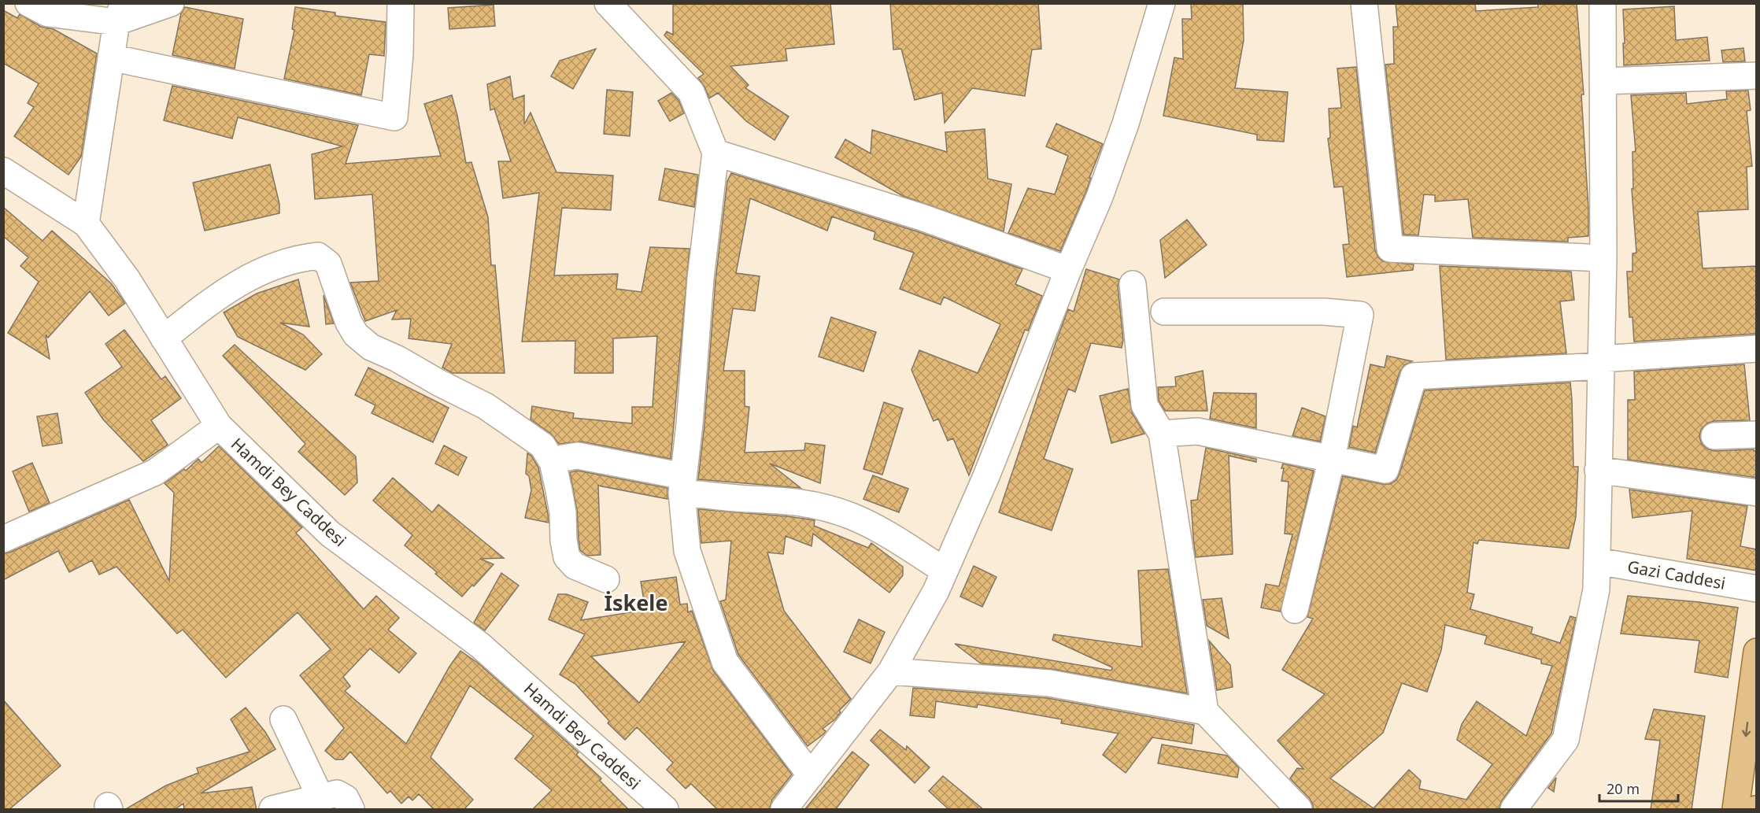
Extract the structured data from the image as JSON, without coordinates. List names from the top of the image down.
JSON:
{
  "streets": {
    "street": ["Hamdi Bey Caddesi", "Gazi Caddesi"]
  },
  "districts": ["İskele"],
  "scale_bar": "20 m"
}
